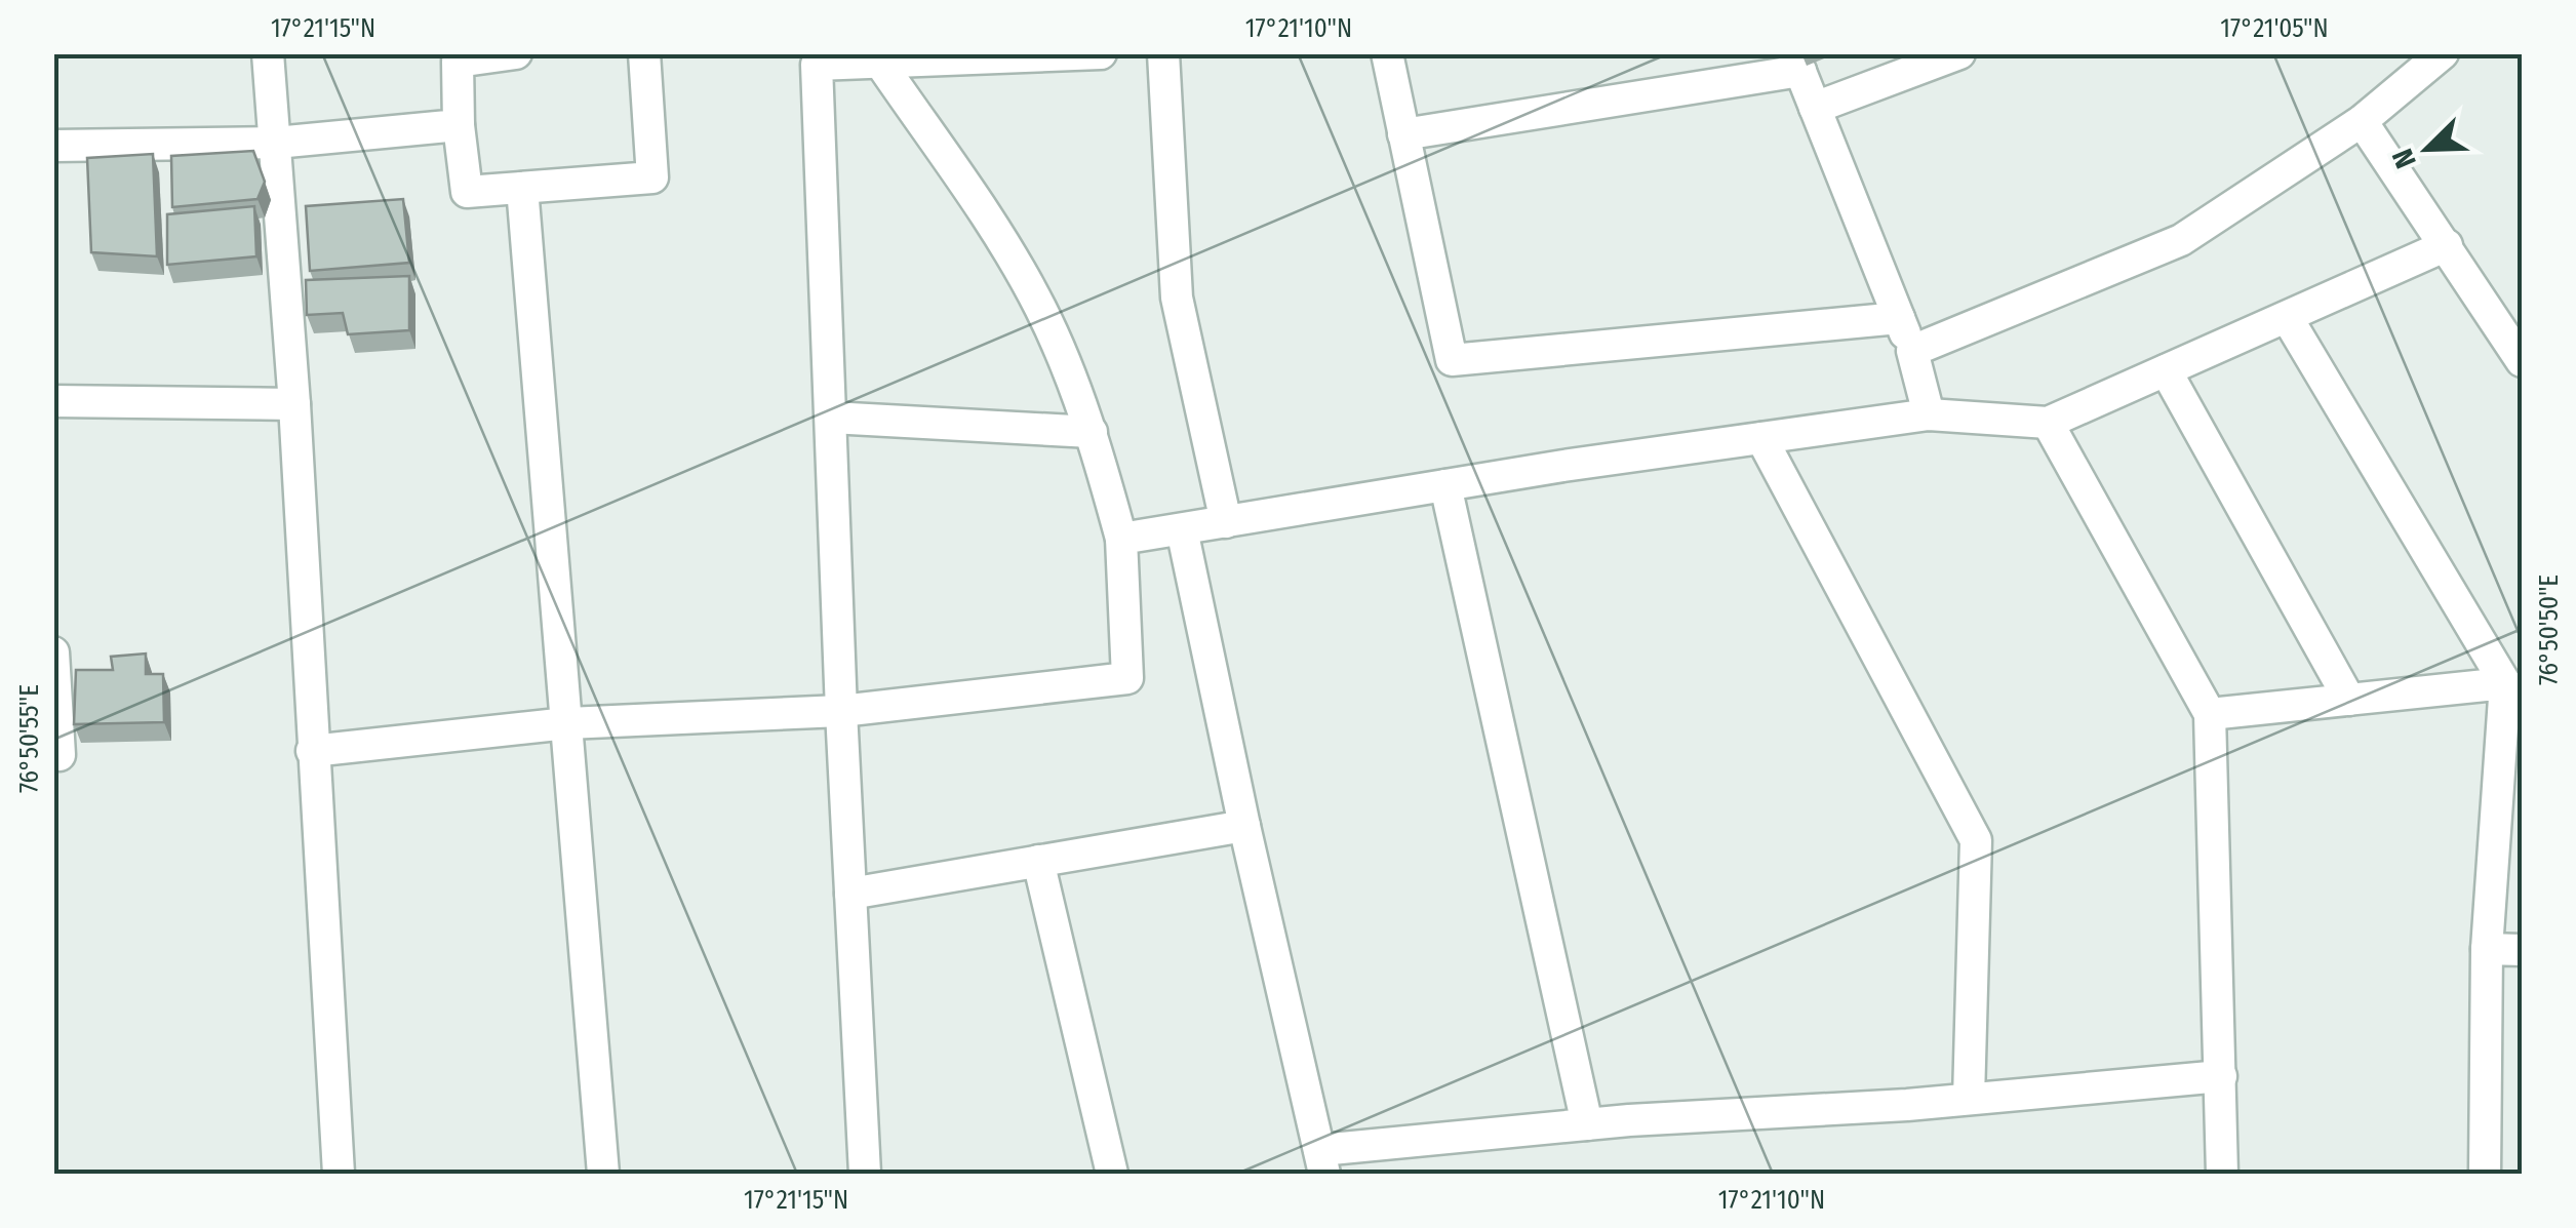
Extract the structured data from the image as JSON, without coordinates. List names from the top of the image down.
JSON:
{
  "north": "bottom left",
  "coordinates": [
    "17°21'15\"N",
    "17°21'10\"N",
    "17°21'05\"N",
    "76°50'50\"E",
    "76°50'55\"E"
  ]
}
